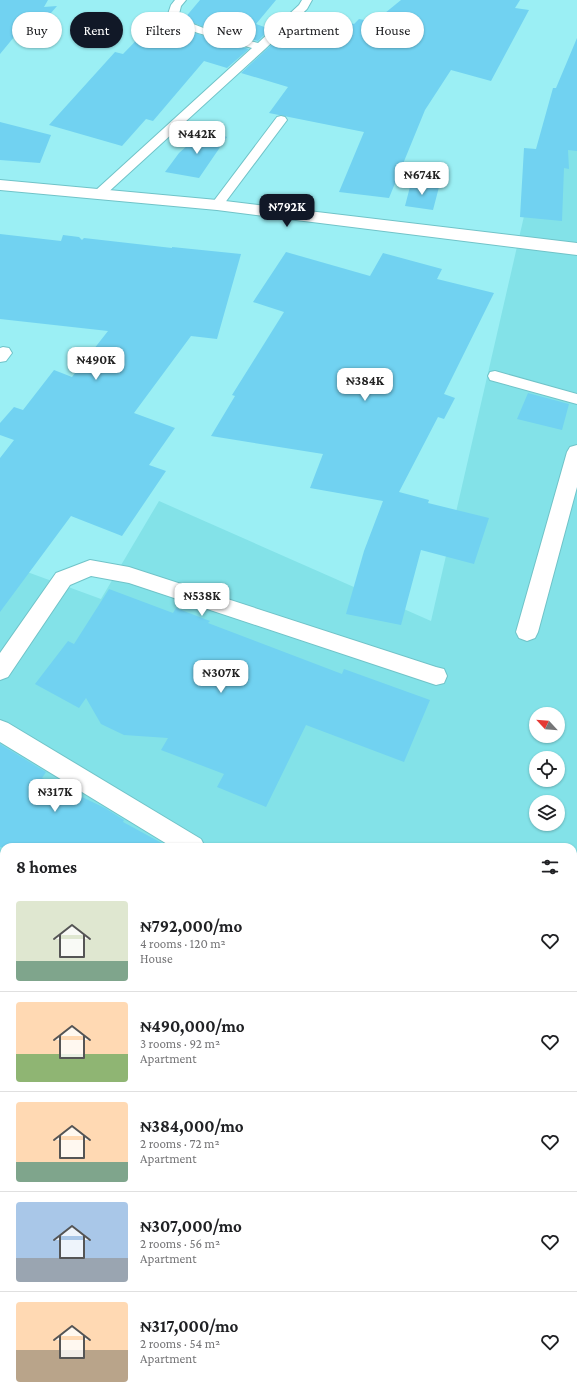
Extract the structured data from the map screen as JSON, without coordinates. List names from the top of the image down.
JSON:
{
  "north": "top left",
  "page": {
    "chip": [
      "Buy",
      "Rent",
      "Filters",
      "New",
      "Apartment",
      "House"
    ],
    "price": [
      "₦442K",
      "₦674K",
      "₦792K",
      "₦490K",
      "₦384K",
      "₦538K",
      "₦307K",
      "₦317K"
    ],
    "heading": "8 homes",
    "list": [
      {
        "name": "₦792,000/mo",
        "note": "4 rooms · 120 m² · House"
      },
      {
        "name": "₦490,000/mo",
        "note": "3 rooms · 92 m² · Apartment"
      },
      {
        "name": "₦384,000/mo",
        "note": "2 rooms · 72 m² · Apartment"
      },
      {
        "name": "₦307,000/mo",
        "note": "2 rooms · 56 m² · Apartment"
      },
      {
        "name": "₦317,000/mo",
        "note": "2 rooms · 54 m² · Apartment"
      }
    ]
  }
}
